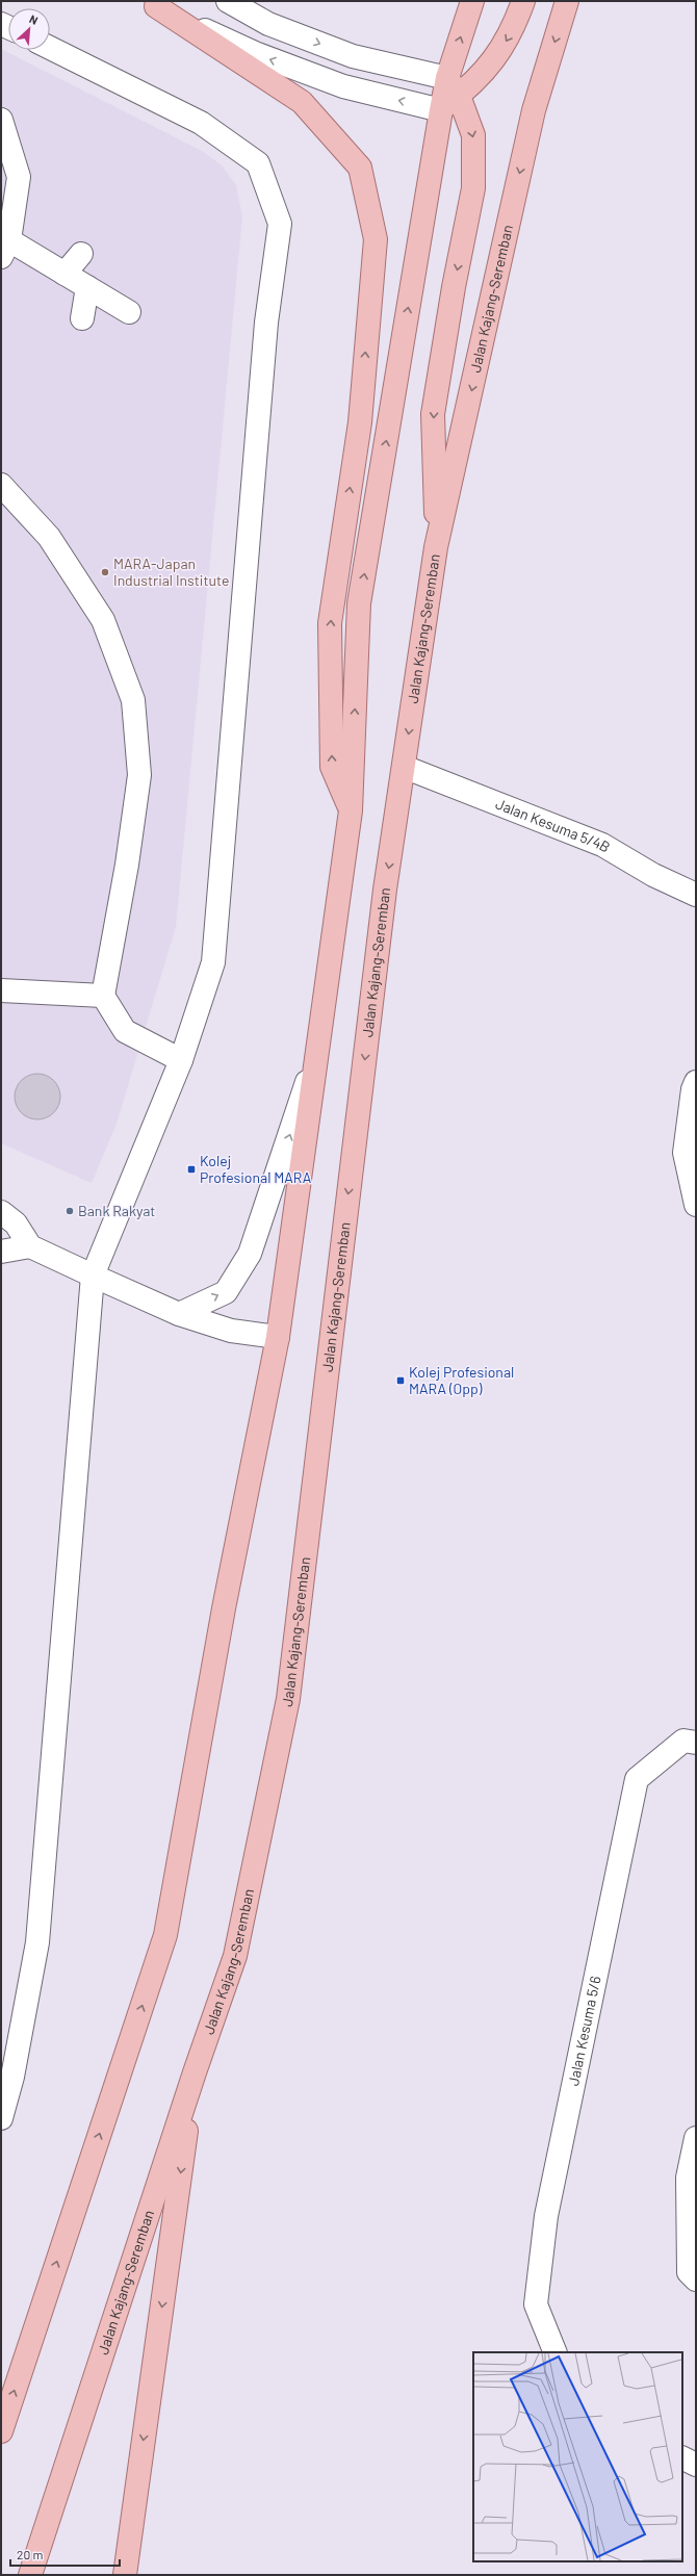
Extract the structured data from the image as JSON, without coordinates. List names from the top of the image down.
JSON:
{
  "streets": {
    "main road": ["Jalan Kajang-Seremban"],
    "street": ["Jalan Kesuma 5/4B", "Jalan Kesuma 5/6"]
  },
  "crossings": [
    ["Jalan Kajang-Seremban", "Jalan Kesuma 5/4B"]
  ],
  "places": {
    "other": ["MARA-Japan Industrial Institute", "Bank Rakyat"],
    "transit": ["Kolej Profesional MARA", "Kolej Profesional MARA (Opp)"]
  },
  "scale_bar": "20 m",
  "north": "top right"
}
